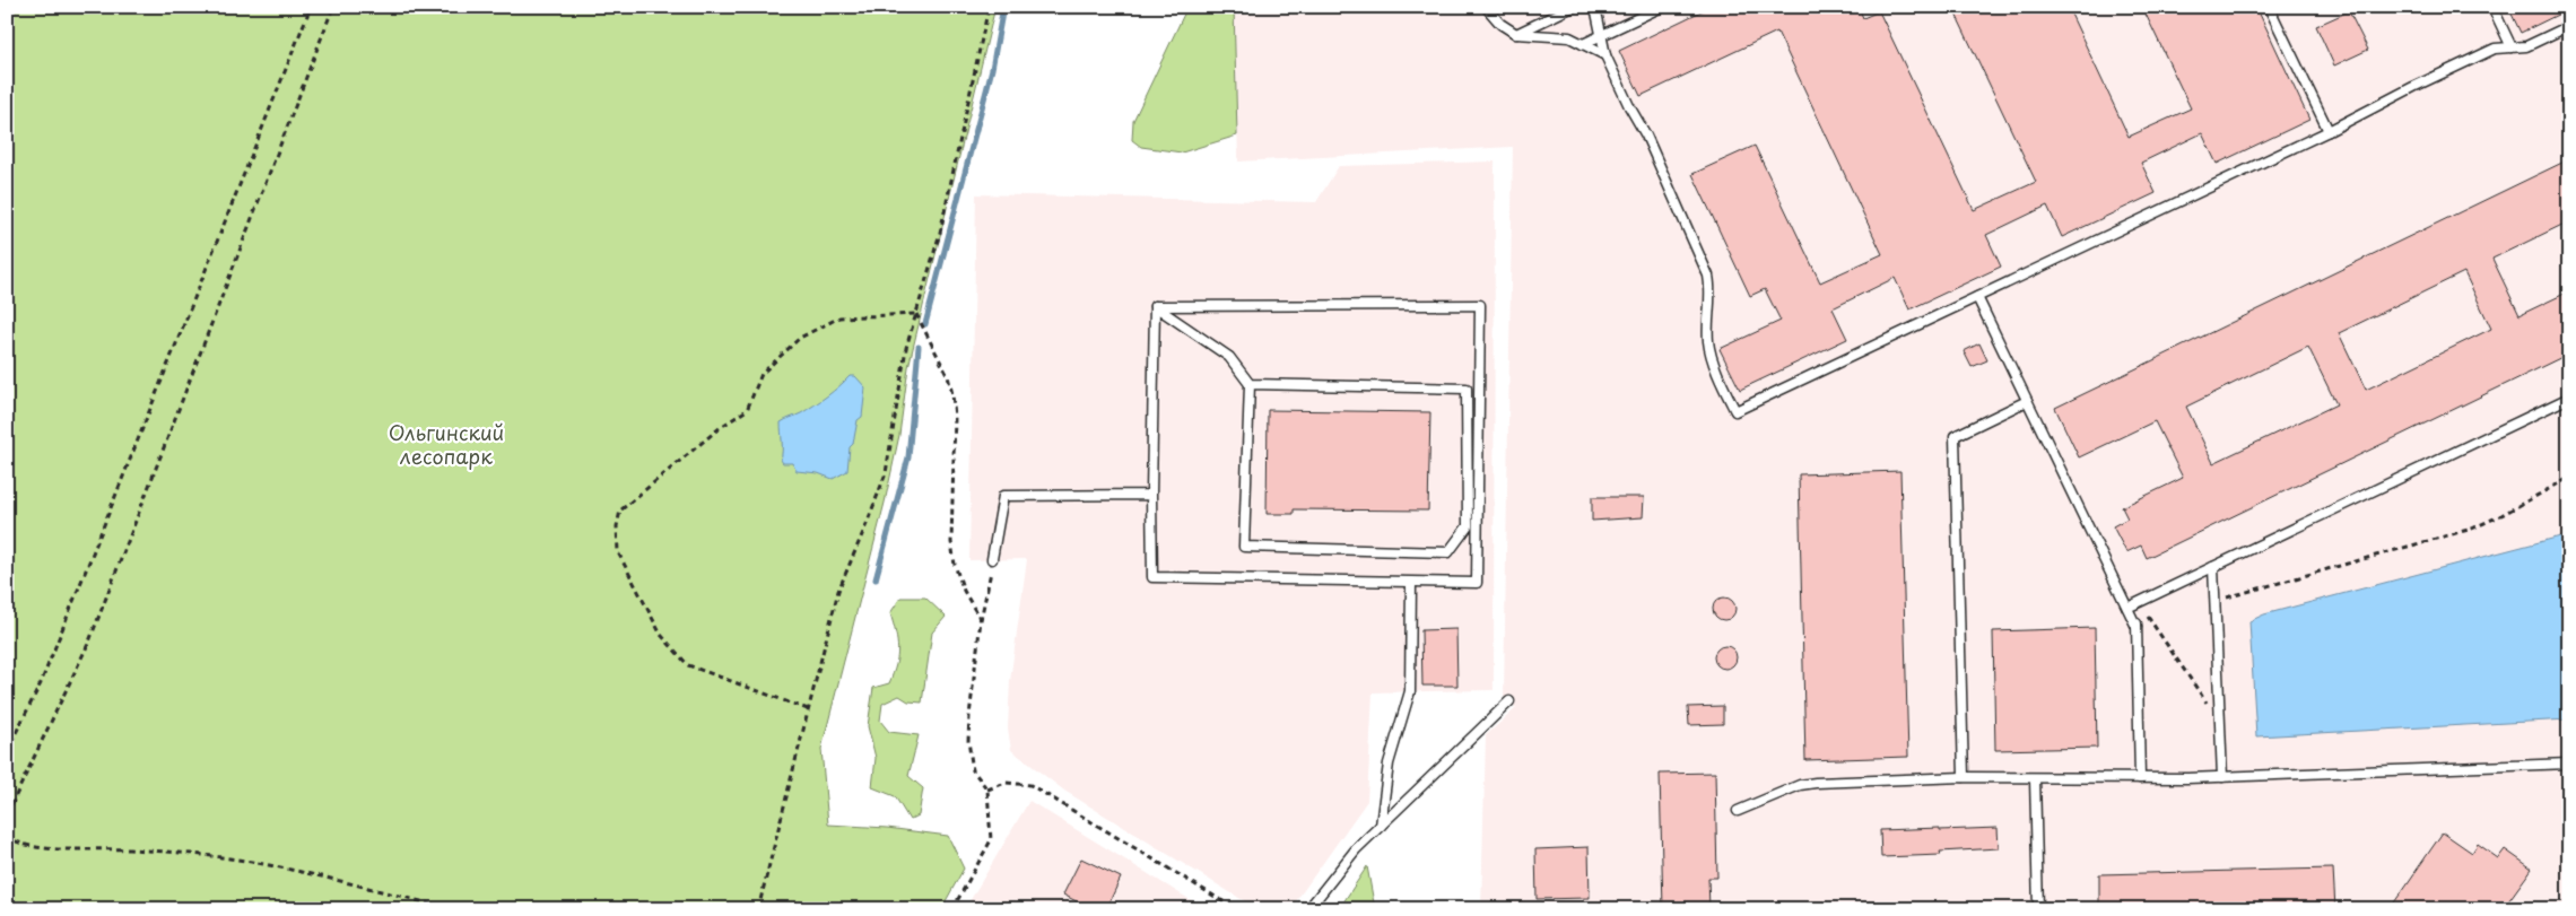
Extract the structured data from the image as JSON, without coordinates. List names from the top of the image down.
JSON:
{
  "parks": ["Ольгинский лесопарк"]
}
